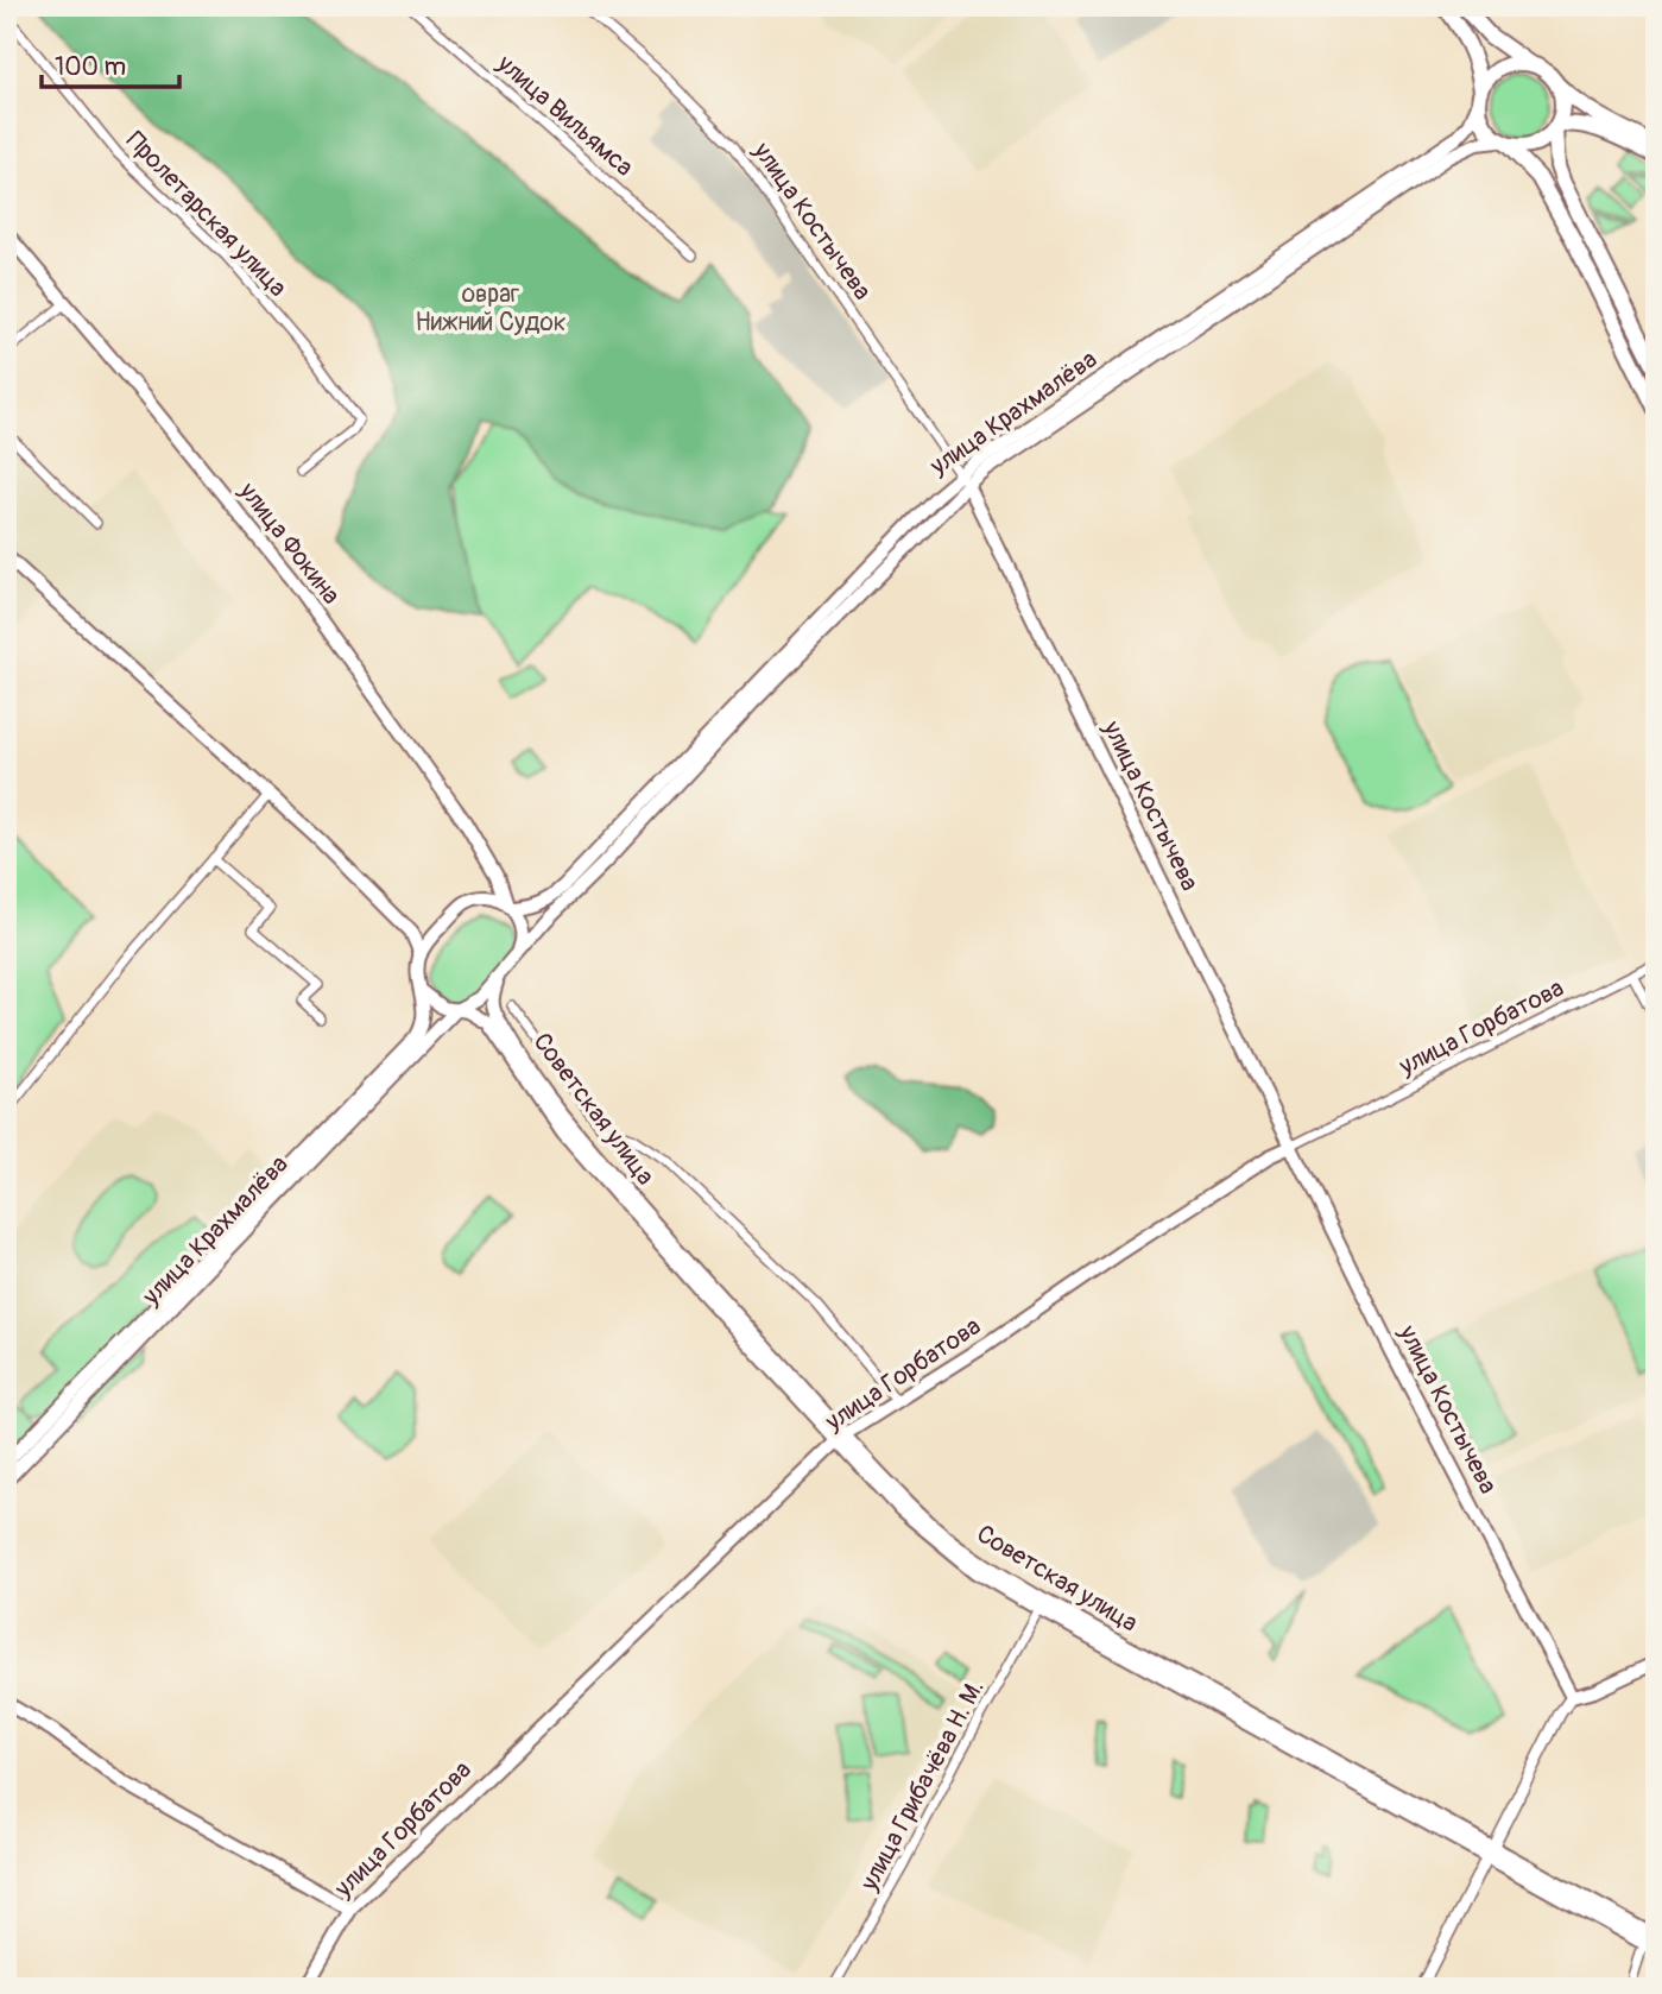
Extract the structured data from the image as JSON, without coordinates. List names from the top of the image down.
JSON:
{
  "streets": {
    "main road": [
      "улица Костычева",
      "улица Крахмалёва",
      "улица Фокина",
      "улица Горбатова",
      "Советская улица"
    ],
    "street": ["улица Вильямса", "Пролетарская улица", "улица Грибачёва Н. М."]
  },
  "crossings": [
    ["улица Костычева", "улица Крахмалёва"],
    ["улица Костычева", "улица Горбатова"],
    ["улица Крахмалёва", "улица Фокина"],
    ["улица Крахмалёва", "Советская улица"],
    ["улица Фокина", "Советская улица"],
    ["улица Горбатова", "Советская улица"],
    ["Советская улица", "улица Грибачёва Н. М."]
  ],
  "parks": ["овраг Нижний Судок"],
  "scale_bar": "100 m"
}
